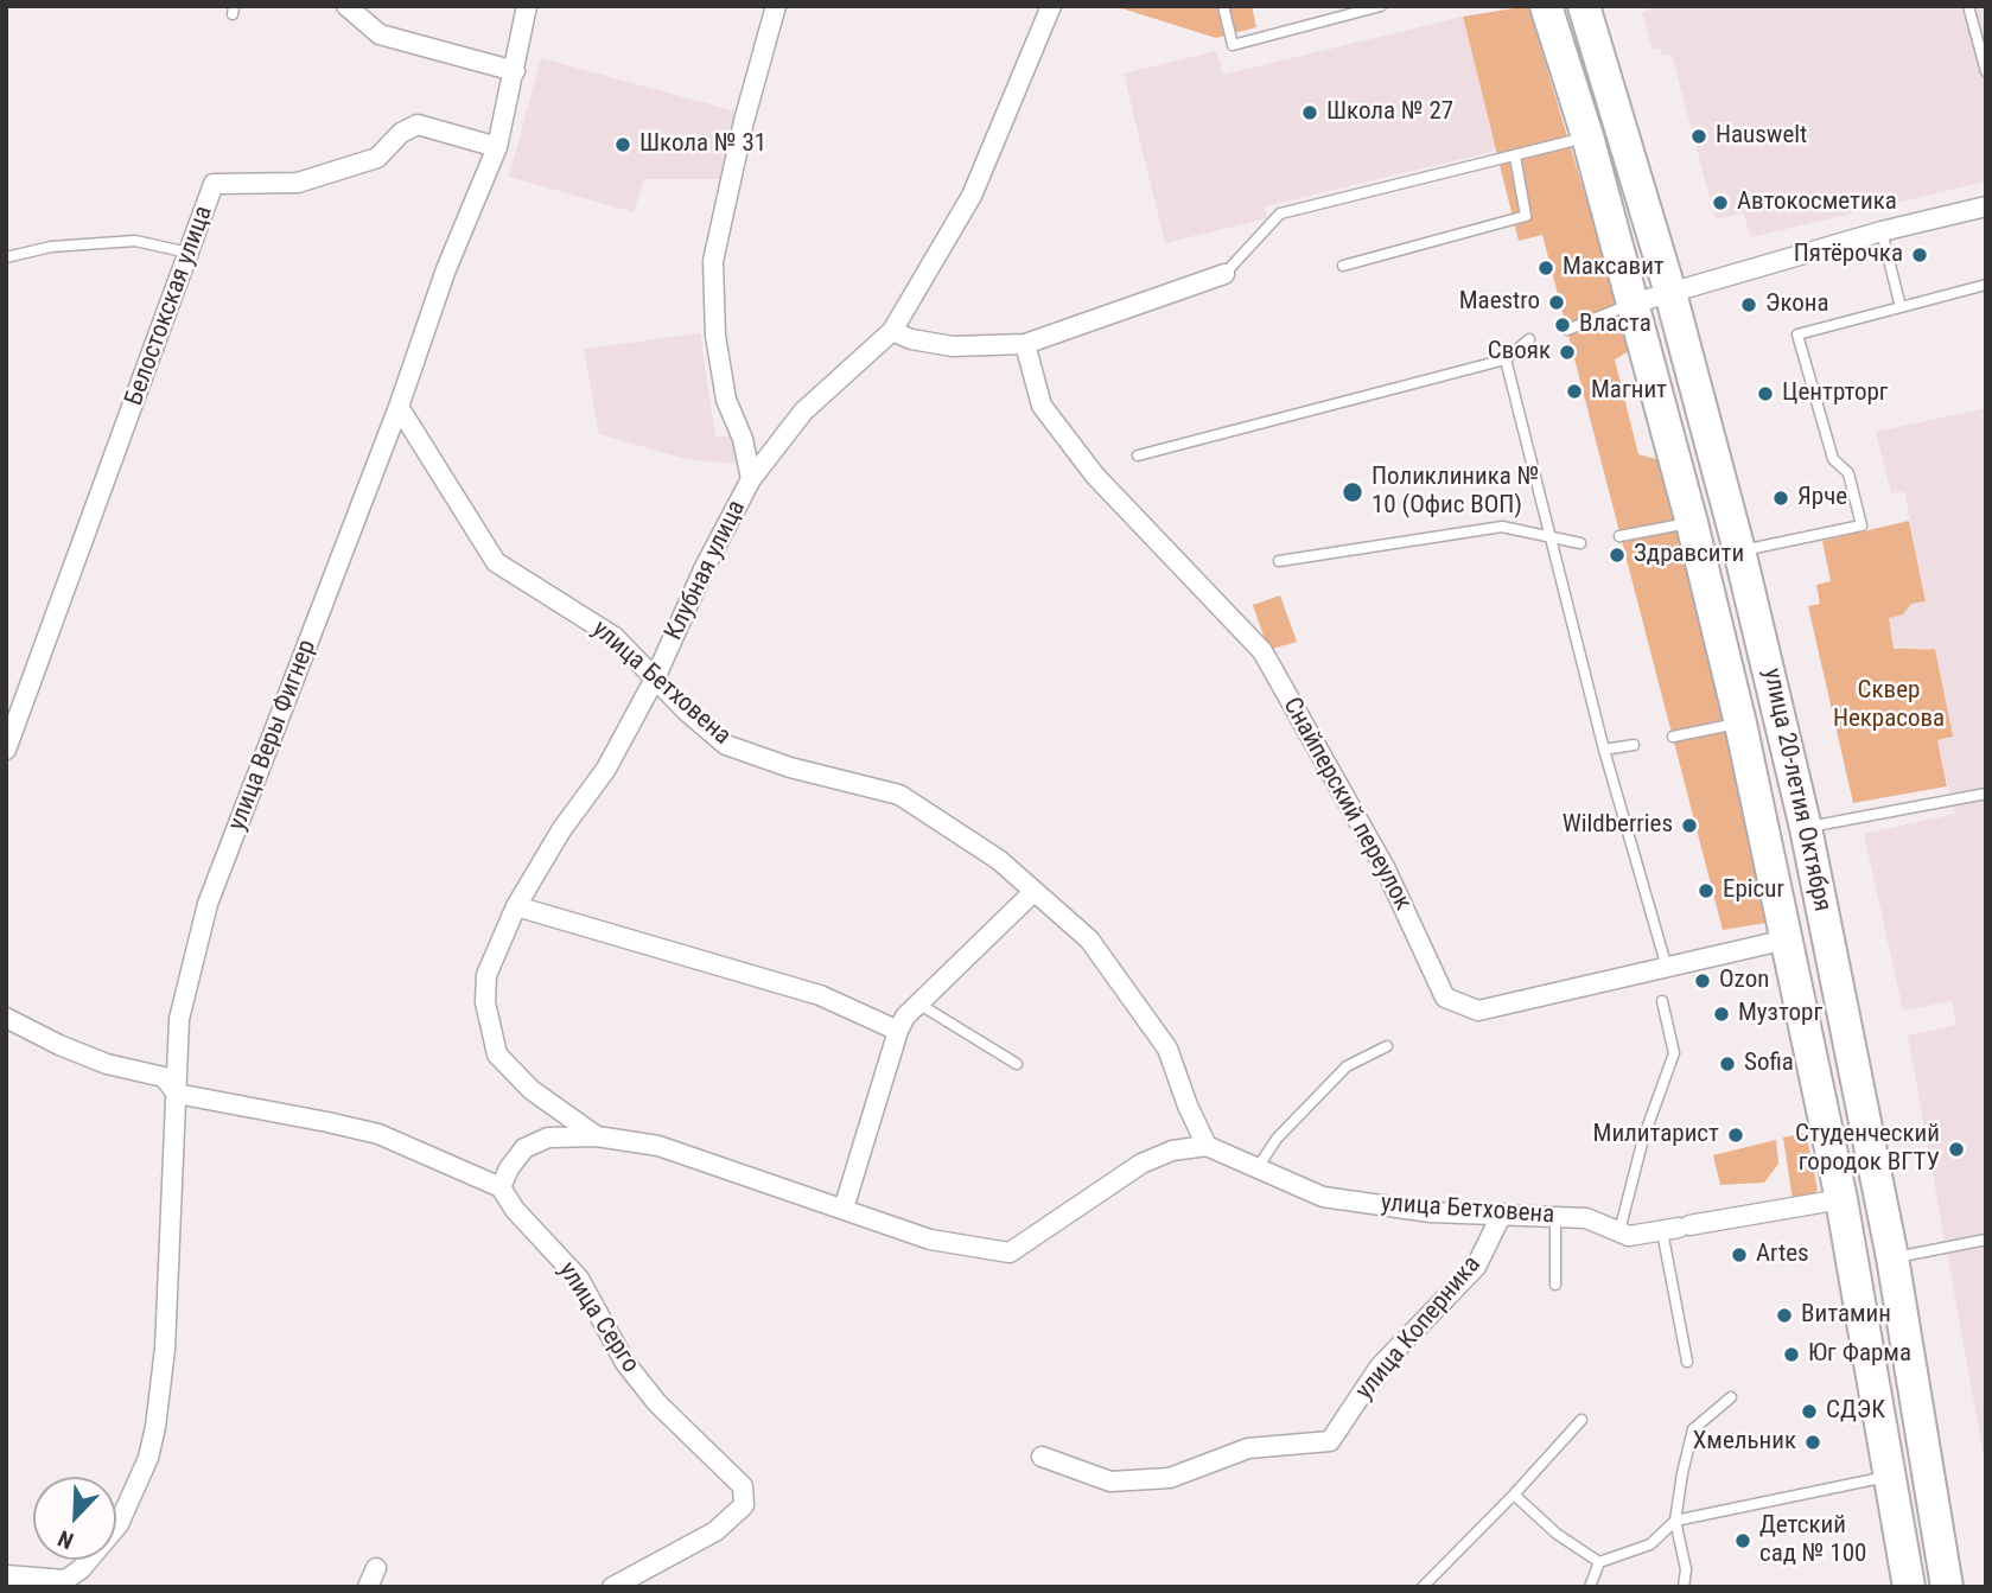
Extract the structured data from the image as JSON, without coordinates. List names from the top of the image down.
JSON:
{
  "streets": {
    "main road": ["улица 20-летия Октября"],
    "street": [
      "Белостокская улица",
      "Клубная улица",
      "улица Бетховена",
      "улица Веры Фигнер",
      "Снайперский переулок",
      "улица Серго",
      "улица Коперника"
    ]
  },
  "crossings": [
    ["Белостокская улица", "улица Веры Фигнер"],
    ["Клубная улица", "улица Бетховена"],
    ["улица Бетховена", "улица Веры Фигнер"],
    ["улица Бетховена", "улица 20-летия Октября"],
    ["улица Бетховена", "улица Коперника"],
    ["улица 20-летия Октября", "Снайперский переулок"]
  ],
  "parks": ["Сквер Некрасова"],
  "places": [
    "Школа № 27",
    "Hauswelt",
    "Школа № 31",
    "Автокосметика",
    "Пятёрочка",
    "Максавит",
    "Maestro",
    "Экона",
    "Власта",
    "Свояк",
    "Магнит",
    "Центрторг",
    "Поликлиника № 10 (Офис ВОП)",
    "Ярче",
    "Здравсити",
    "Wildberries",
    "Epicur",
    "Ozon",
    "Музторг",
    "Sofia",
    "Милитарист",
    "Студенческий городок ВГТУ",
    "Artes",
    "Витамин",
    "Юг Фарма",
    "СДЭК",
    "Хмельник",
    "Детский сад № 100"
  ],
  "north": "bottom left"
}
